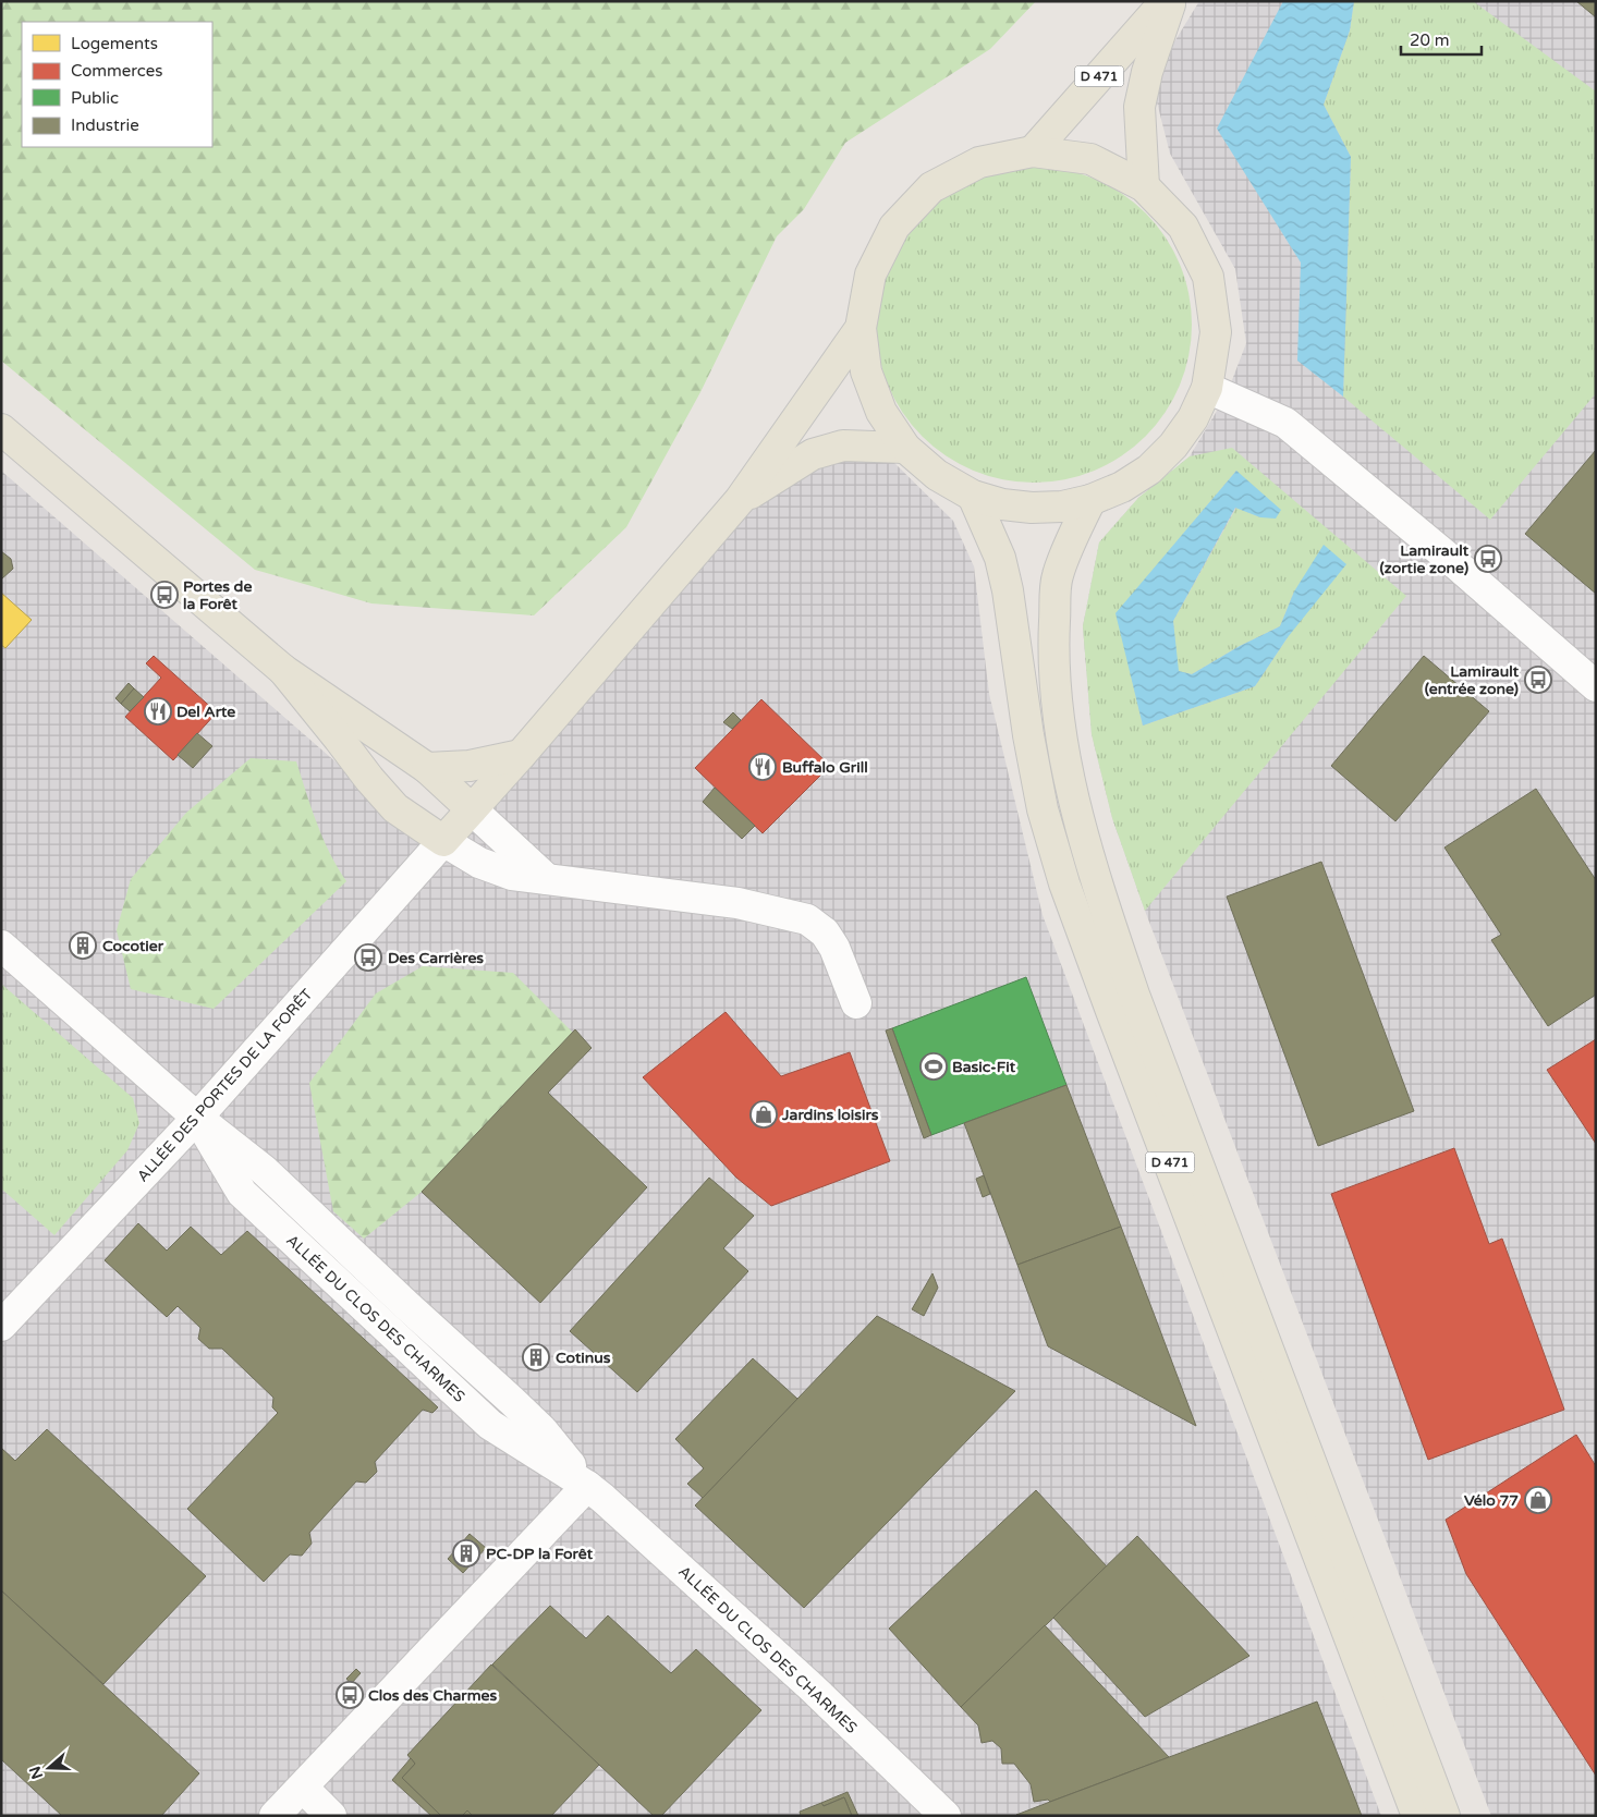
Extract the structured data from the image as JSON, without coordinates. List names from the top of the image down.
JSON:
{
  "streets": {
    "main road": ["D 471"],
    "street": ["ALLÉE DES PORTES DE LA FORÊT", "ALLÉE DU CLOS DES CHARMES"]
  },
  "crossings": [
    ["ALLÉE DES PORTES DE LA FORÊT", "ALLÉE DU CLOS DES CHARMES"]
  ],
  "places": {
    "bus stop": [
      "Lamirault (zortie zone)",
      "Portes de la Forêt",
      "Lamirault (entrée zone)",
      "Des Carrières",
      "Clos des Charmes"
    ],
    "restaurant": ["Del Arte", "Buffalo Grill"],
    "building": ["Cocotier", "Cotinus", "PC-DP la Forêt"],
    "sports": ["Basic-Fit"],
    "shop": ["Jardins loisirs", "Vélo 77"]
  },
  "legend": [
    "Logements",
    "Commerces",
    "Public",
    "Industrie"
  ],
  "scale_bar": "20 m",
  "north": "left"
}
